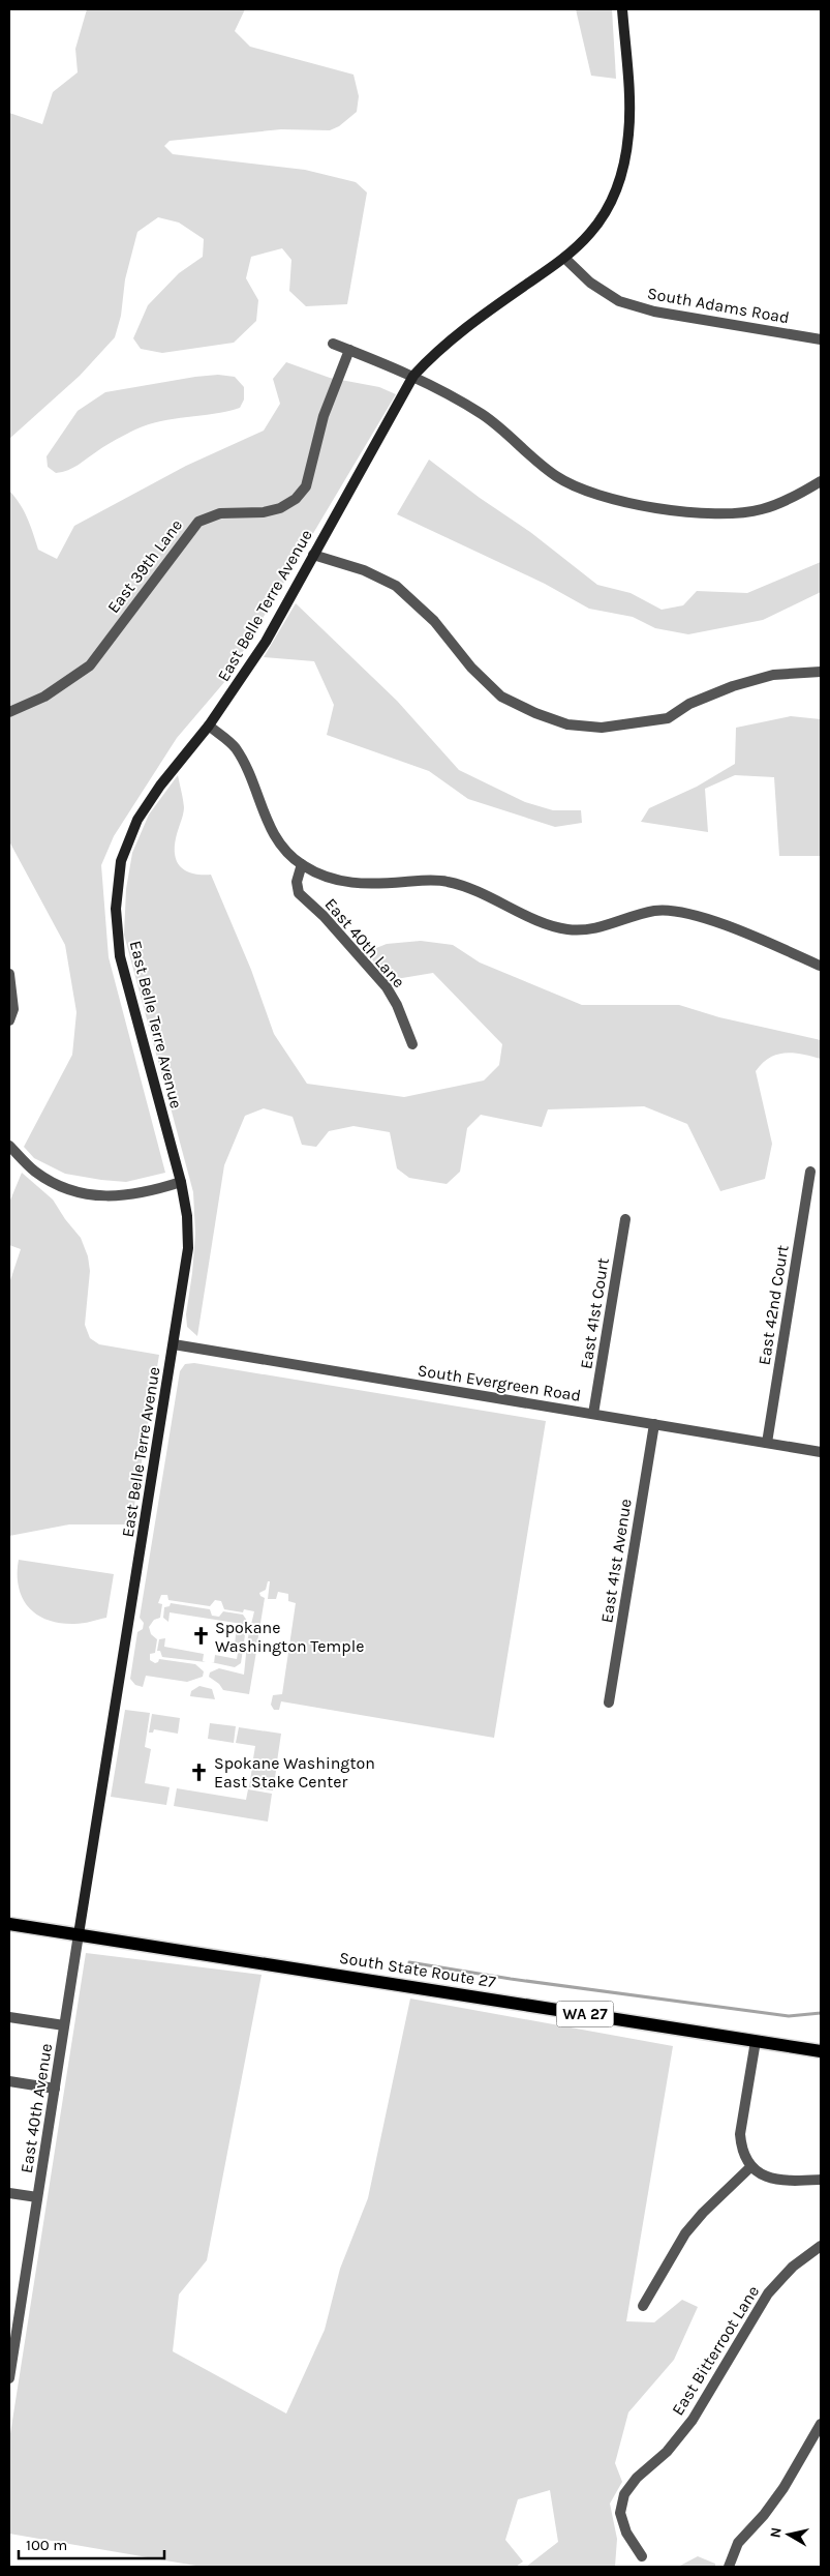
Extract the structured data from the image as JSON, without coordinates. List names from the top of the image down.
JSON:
{
  "streets": {
    "main road": ["South State Route 27", "WA 27"],
    "street": [
      "South Adams Road",
      "East 39th Lane",
      "East Belle Terre Avenue",
      "East 40th Lane",
      "East 42nd Court",
      "East 41st Court",
      "South Evergreen Road",
      "East 41st Avenue",
      "East 40th Avenue",
      "East Bitterroot Lane"
    ]
  },
  "crossings": [
    ["South Adams Road", "East Belle Terre Avenue"],
    ["East Belle Terre Avenue", "South Evergreen Road"],
    ["East Belle Terre Avenue", "South State Route 27"],
    ["East Belle Terre Avenue", "East 40th Avenue"],
    ["East 42nd Court", "South Evergreen Road"],
    ["East 41st Court", "South Evergreen Road"],
    ["South Evergreen Road", "East 41st Avenue"],
    ["South State Route 27", "East 40th Avenue"]
  ],
  "places": {
    "church": ["Spokane Washington Temple", "Spokane Washington East Stake Center"]
  },
  "scale_bar": "100 m",
  "north": "left"
}
